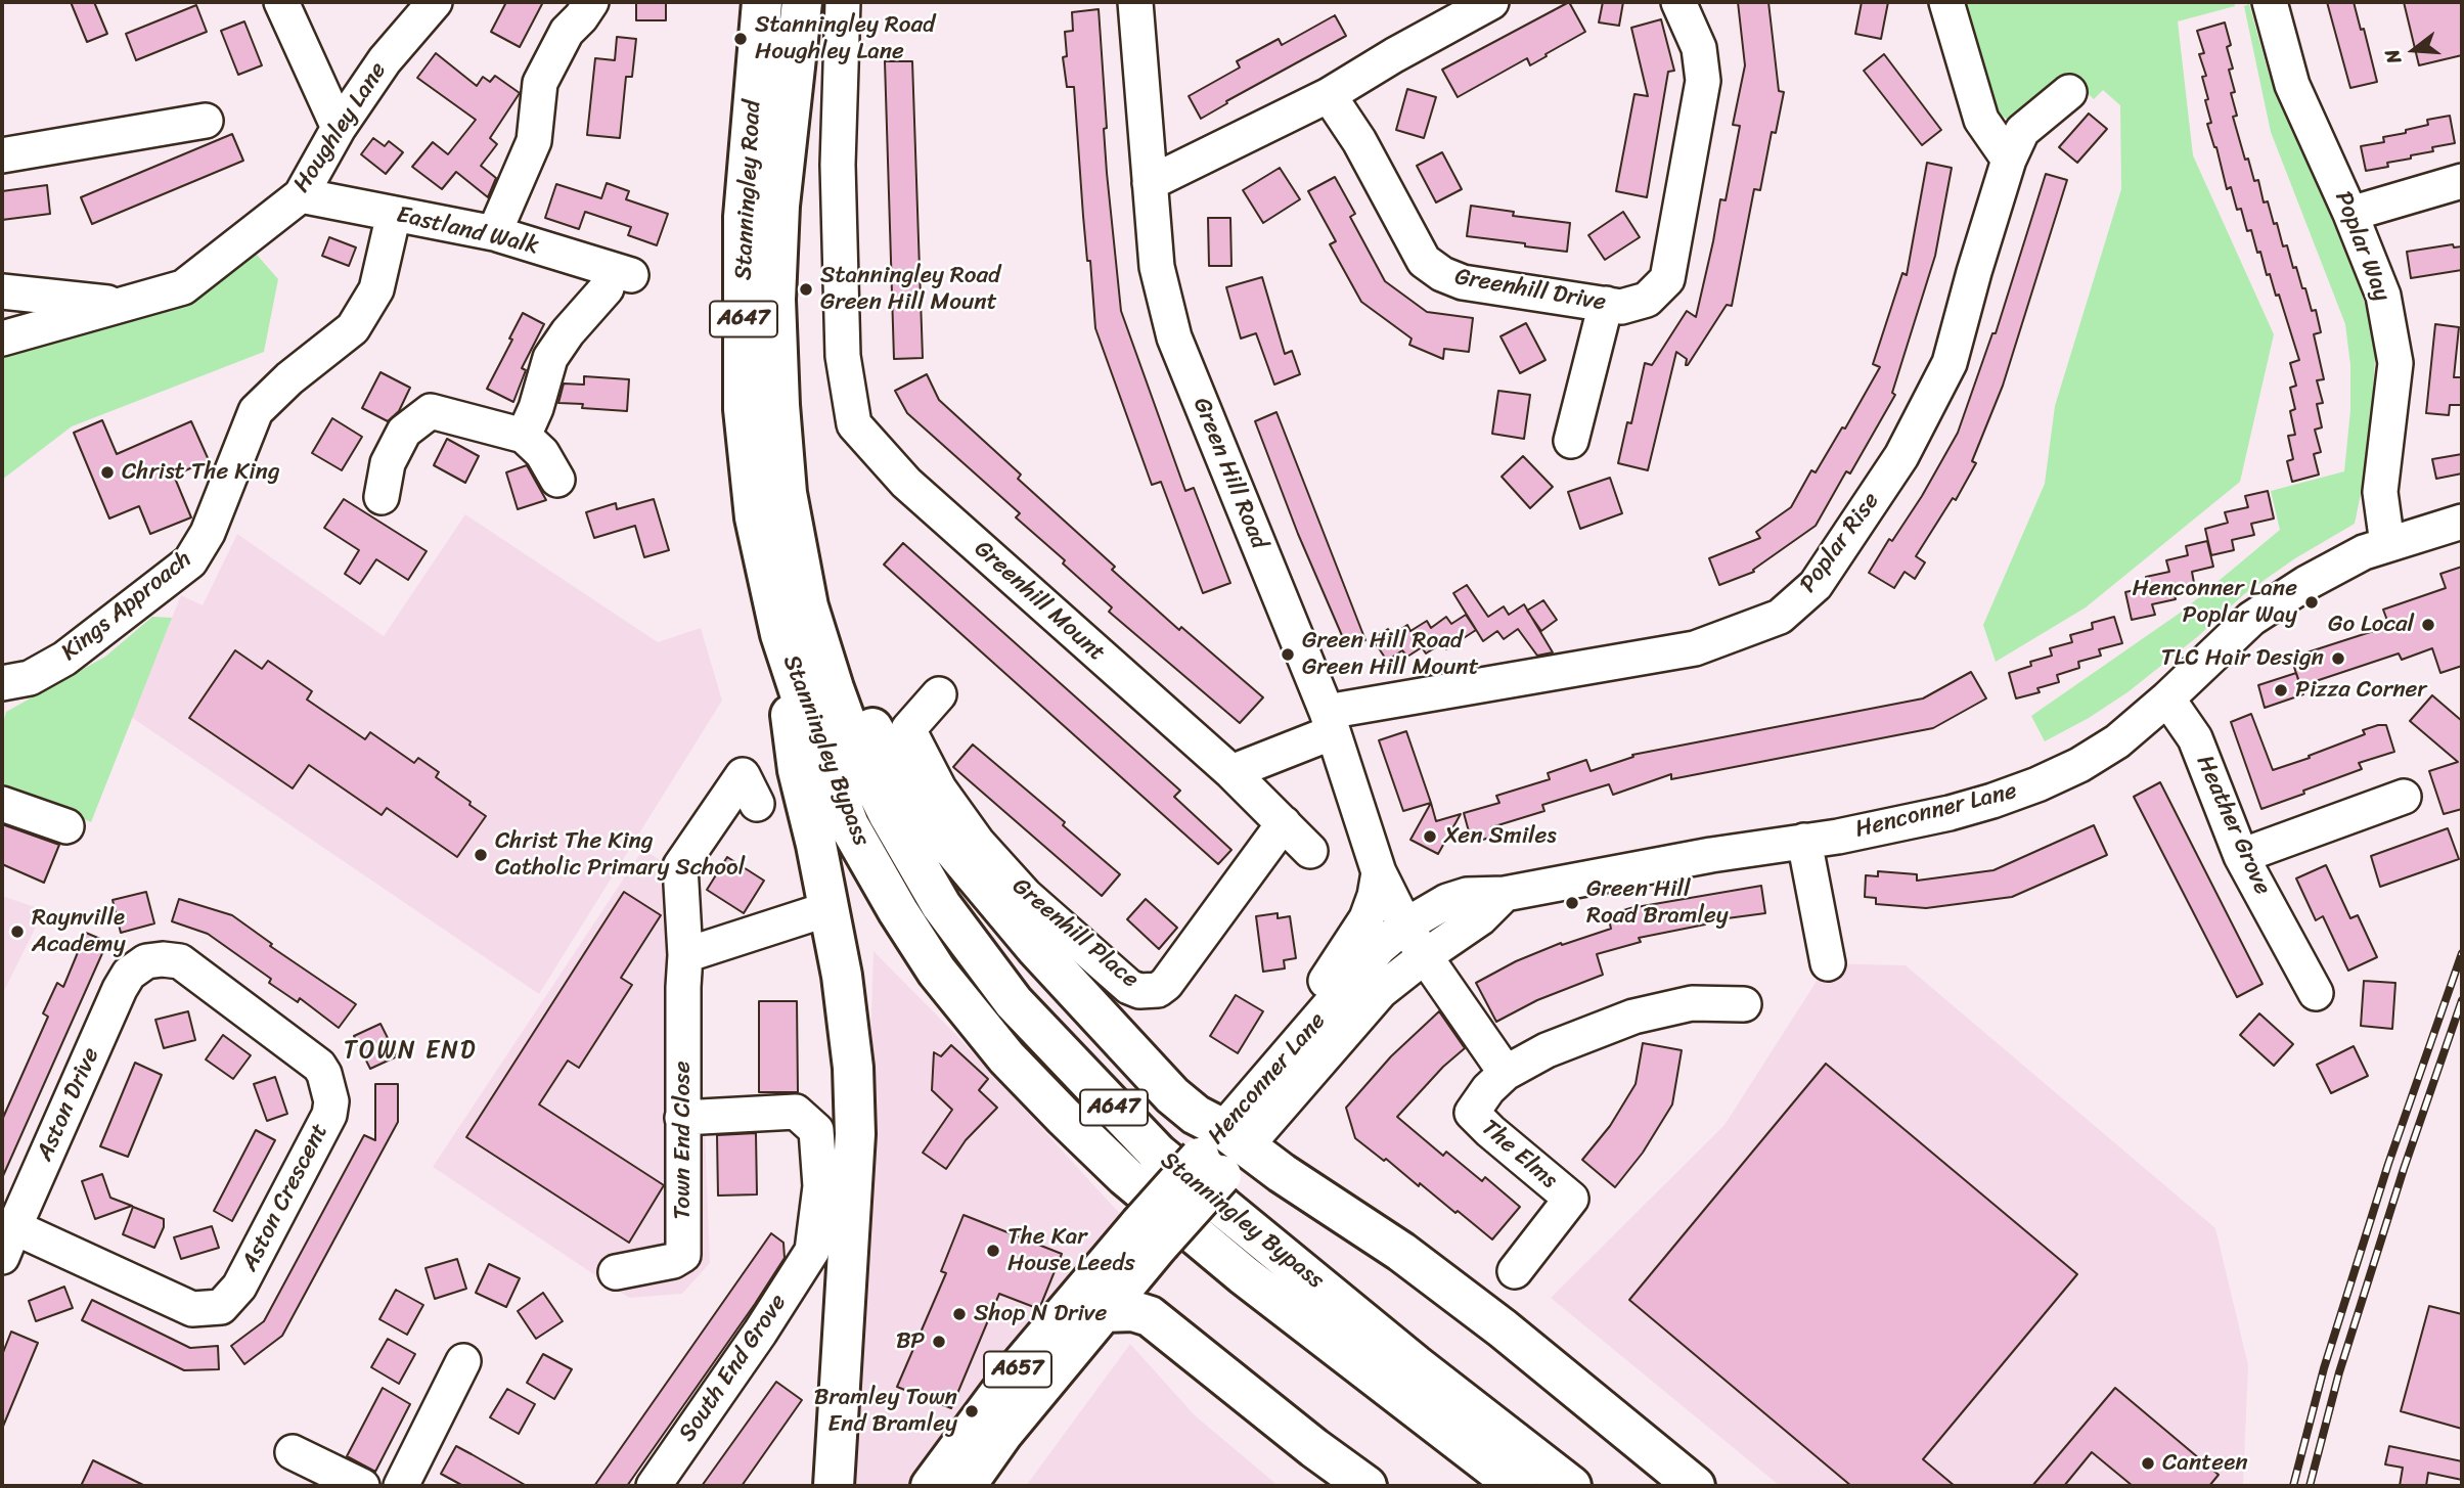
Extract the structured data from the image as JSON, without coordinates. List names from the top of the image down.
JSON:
{
  "streets": {
    "main road": [
      "Stanningley Road",
      "A647",
      "Stanningley Bypass",
      "Henconner Lane",
      "A657"
    ],
    "street": [
      "Houghley Lane",
      "Eastland Walk",
      "Poplar Way",
      "Greenhill Drive",
      "Green Hill Road",
      "Poplar Rise",
      "Greenhill Mount",
      "Kings Approach",
      "Heather Grove",
      "Greenhill Place",
      "Aston Drive",
      "Town End Close",
      "The Elms",
      "Aston Crescent",
      "South End Grove"
    ]
  },
  "crossings": [
    ["Houghley Lane", "Eastland Walk"],
    ["Stanningley Road", "A647"],
    ["Stanningley Road", "Stanningley Bypass"],
    ["Eastland Walk", "Kings Approach"],
    ["Poplar Way", "Henconner Lane"],
    ["A647", "Stanningley Bypass"],
    ["A647", "Henconner Lane"],
    ["Green Hill Road", "Poplar Rise"],
    ["Green Hill Road", "Henconner Lane"],
    ["Greenhill Mount", "Greenhill Place"],
    ["Henconner Lane", "Heather Grove"],
    ["Aston Drive", "Aston Crescent"],
    ["Town End Close", "South End Grove"]
  ],
  "districts": ["TOWN END"],
  "places": [
    "Stanningley Road Houghley Lane",
    "Stanningley Road Green Hill Mount",
    "Christ The King",
    "Henconner Lane Poplar Way",
    "Go Local",
    "Green Hill Road Green Hill Mount",
    "TLC Hair Design",
    "Pizza Corner",
    "Xen Smiles",
    "Christ The King Catholic Primary School",
    "Green Hill Road Bramley",
    "Raynville Academy",
    "The Kar House Leeds",
    "Shop N Drive",
    "BP",
    "Bramley Town End Bramley",
    "Canteen"
  ],
  "north": "left"
}
